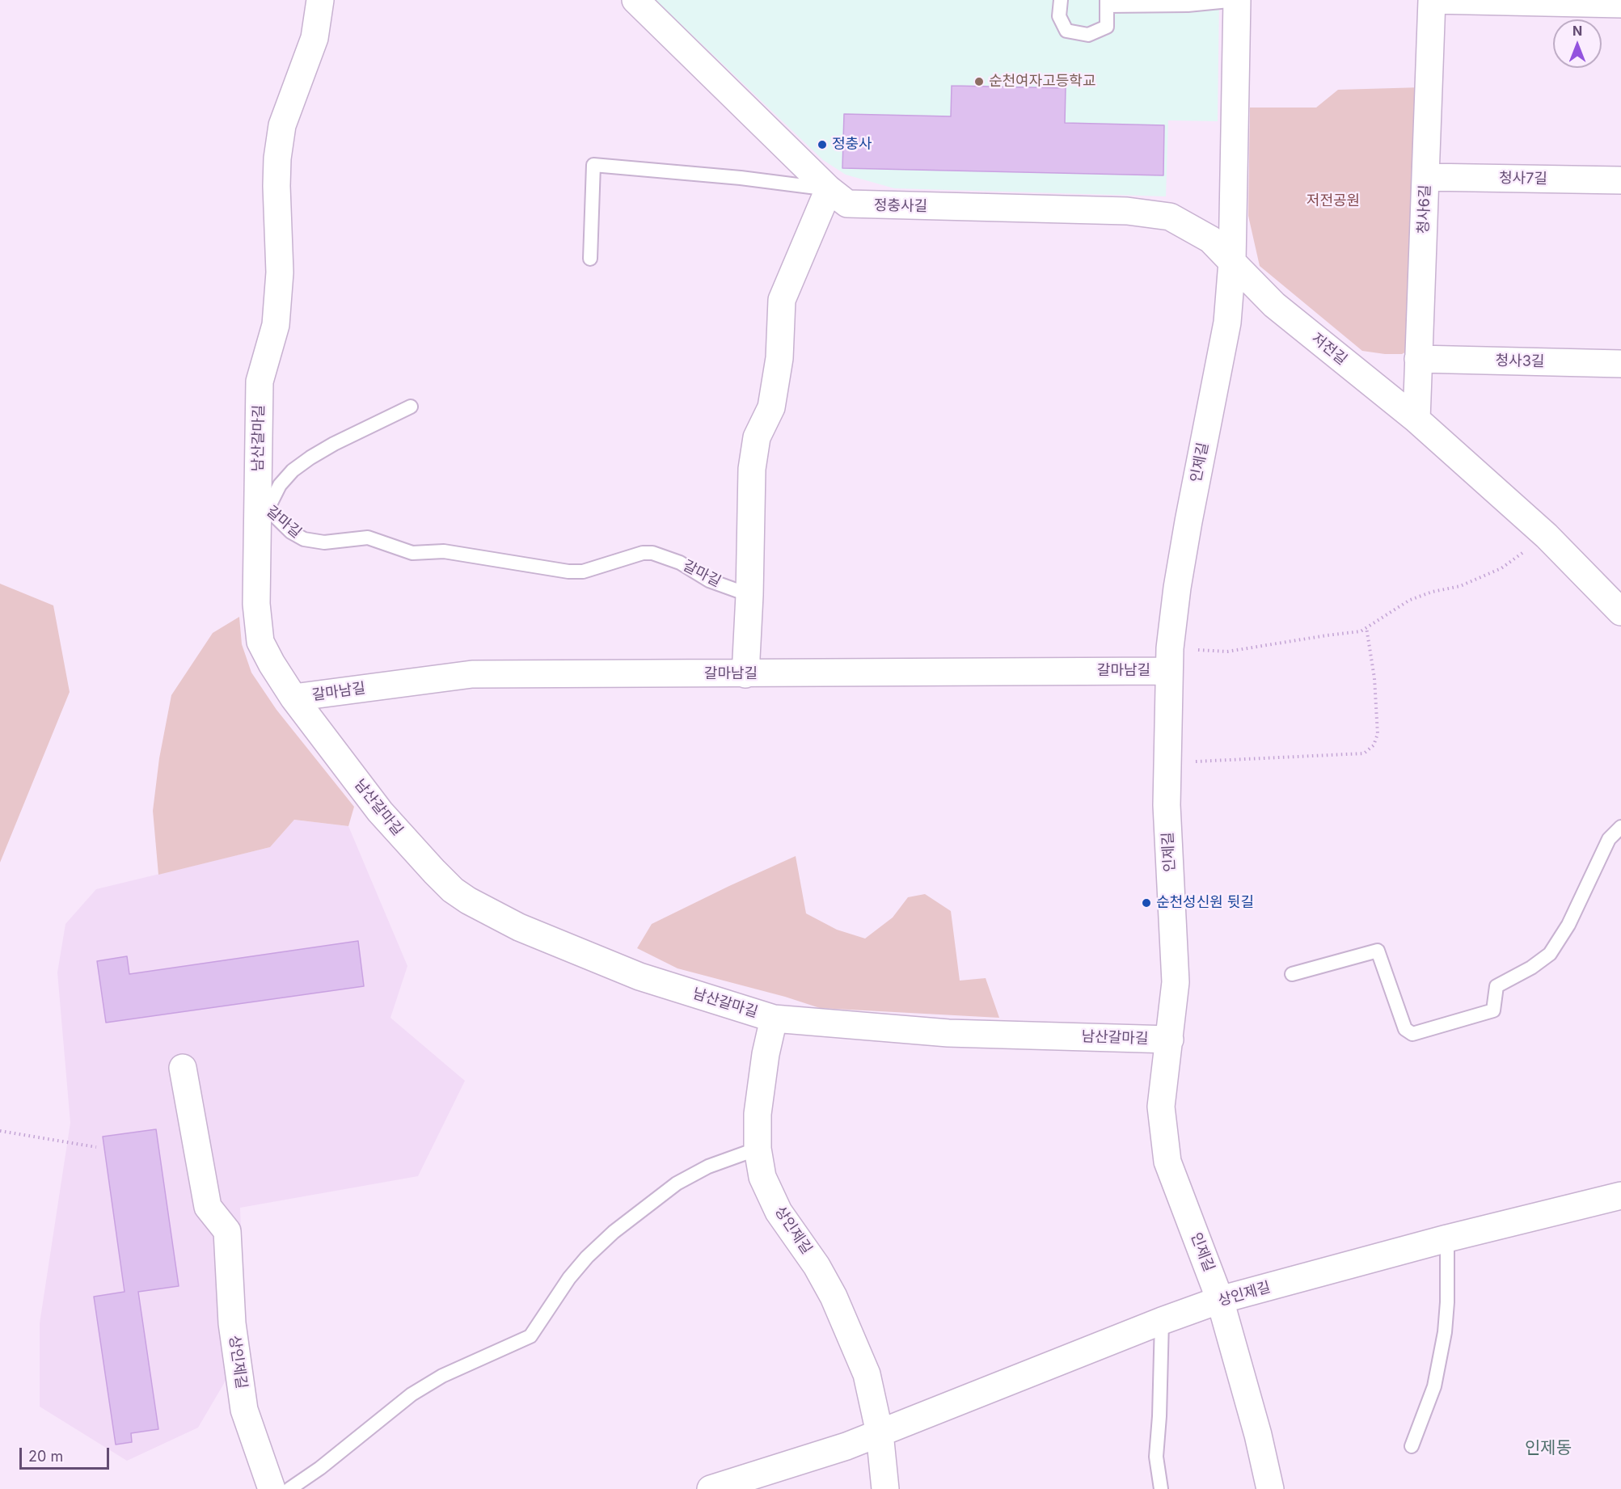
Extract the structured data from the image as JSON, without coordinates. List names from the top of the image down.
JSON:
{
  "streets": {
    "street": [
      "청사7길",
      "정충사길",
      "청사6길",
      "저전길",
      "청사3길",
      "남산갈마길",
      "인제길",
      "갈마남길",
      "상인제길"
    ],
    "lane": ["갈마길"]
  },
  "crossings": [
    ["청사7길", "청사6길"],
    ["정충사길", "저전길"],
    ["정충사길", "인제길"],
    ["청사6길", "저전길"],
    ["청사6길", "청사3길"],
    ["저전길", "인제길"],
    ["남산갈마길", "인제길"],
    ["남산갈마길", "갈마길"],
    ["남산갈마길", "갈마남길"],
    ["남산갈마길", "상인제길"],
    ["인제길", "갈마남길"],
    ["인제길", "상인제길"]
  ],
  "districts": ["인제동"],
  "parks": ["저전공원"],
  "places": ["순천여자고등학교", "정충사", "순천성신원 뒷길"],
  "scale_bar": "20 m",
  "north": "top"
}
